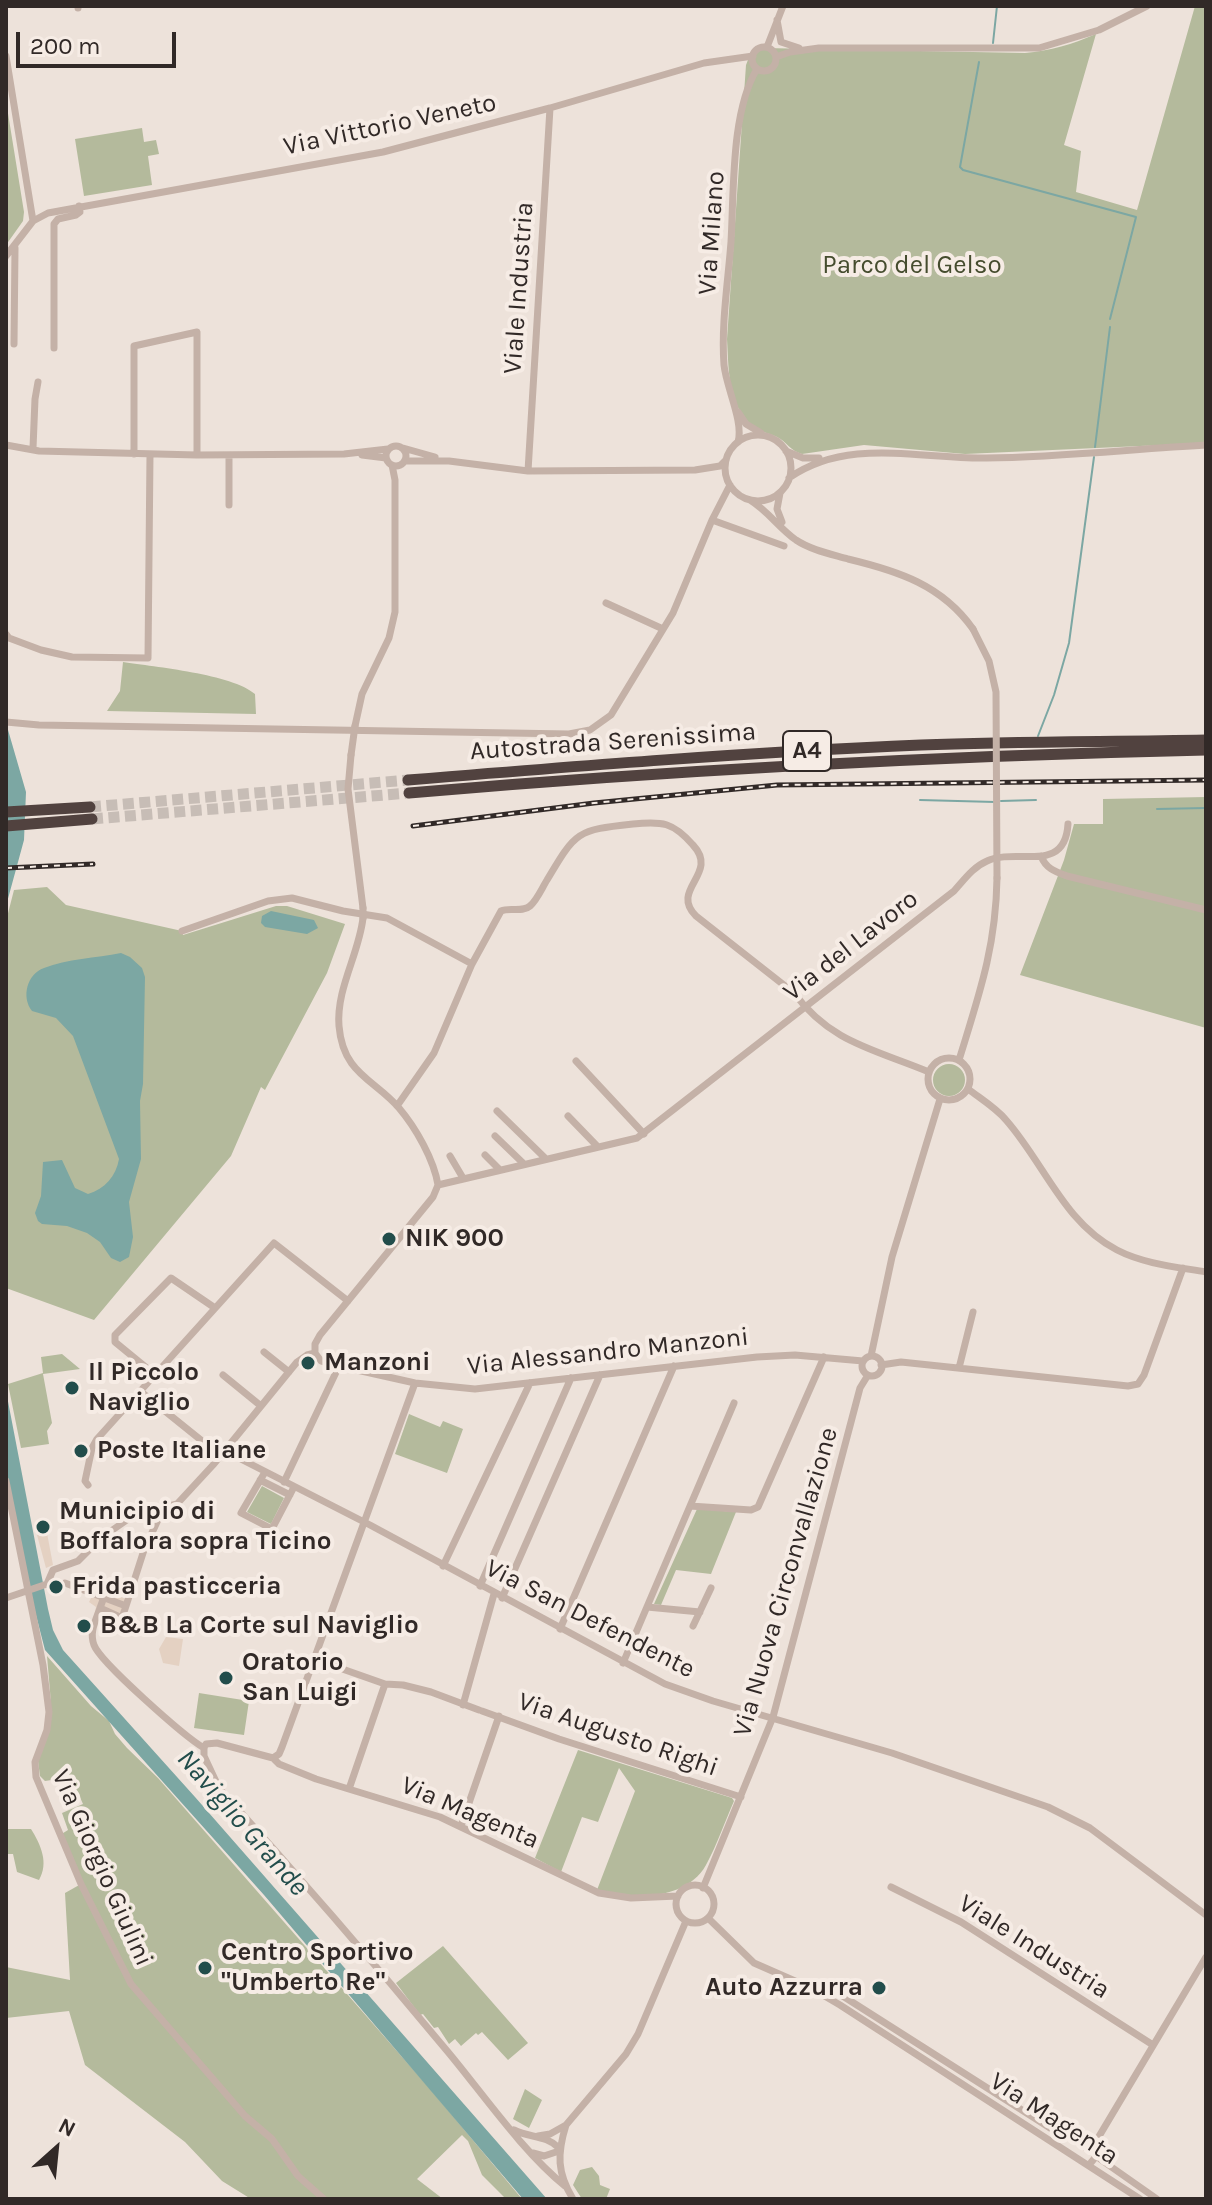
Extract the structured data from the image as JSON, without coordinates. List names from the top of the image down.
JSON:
{
  "streets": {
    "highway": ["Autostrada Serenissima", "A4"],
    "street": [
      "Via Vittorio Veneto",
      "Via Milano",
      "Viale Industria",
      "Via del Lavoro",
      "Via Alessandro Manzoni",
      "Via Nuova Circonvallazione",
      "Via San Defendente",
      "Via Augusto Righi",
      "Via Magenta",
      "Via Giorgio Giulini"
    ]
  },
  "crossings": [
    ["Via Vittorio Veneto", "Via Milano"],
    ["Via Vittorio Veneto", "Viale Industria"],
    ["Via Alessandro Manzoni", "Via Nuova Circonvallazione"],
    ["Via Nuova Circonvallazione", "Via San Defendente"],
    ["Via Nuova Circonvallazione", "Via Augusto Righi"],
    ["Via Nuova Circonvallazione", "Via Magenta"]
  ],
  "water": ["Naviglio Grande"],
  "parks": ["Parco del Gelso"],
  "places": [
    "NIK 900",
    "Manzoni",
    "Il Piccolo Naviglio",
    "Poste Italiane",
    "Municipio di Boffalora sopra Ticino",
    "Frida pasticceria",
    "B&B La Corte sul Naviglio",
    "Oratorio San Luigi",
    "Centro Sportivo \"Umberto Re\"",
    "Auto Azzurra"
  ],
  "scale_bar": "200 m",
  "north": "top right"
}
